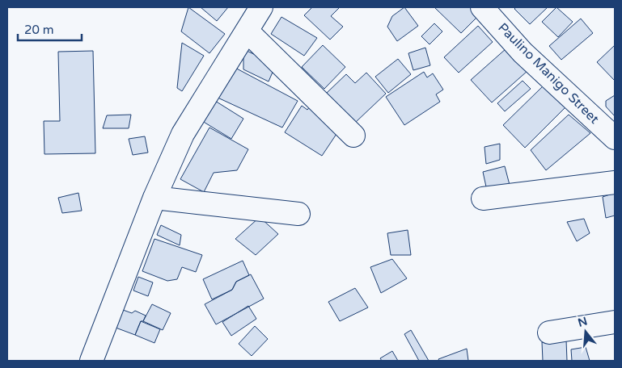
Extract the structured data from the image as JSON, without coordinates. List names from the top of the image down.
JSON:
{
  "streets": {
    "street": ["Paulino Manigo Street"]
  },
  "scale_bar": "20 m",
  "north": "top"
}
